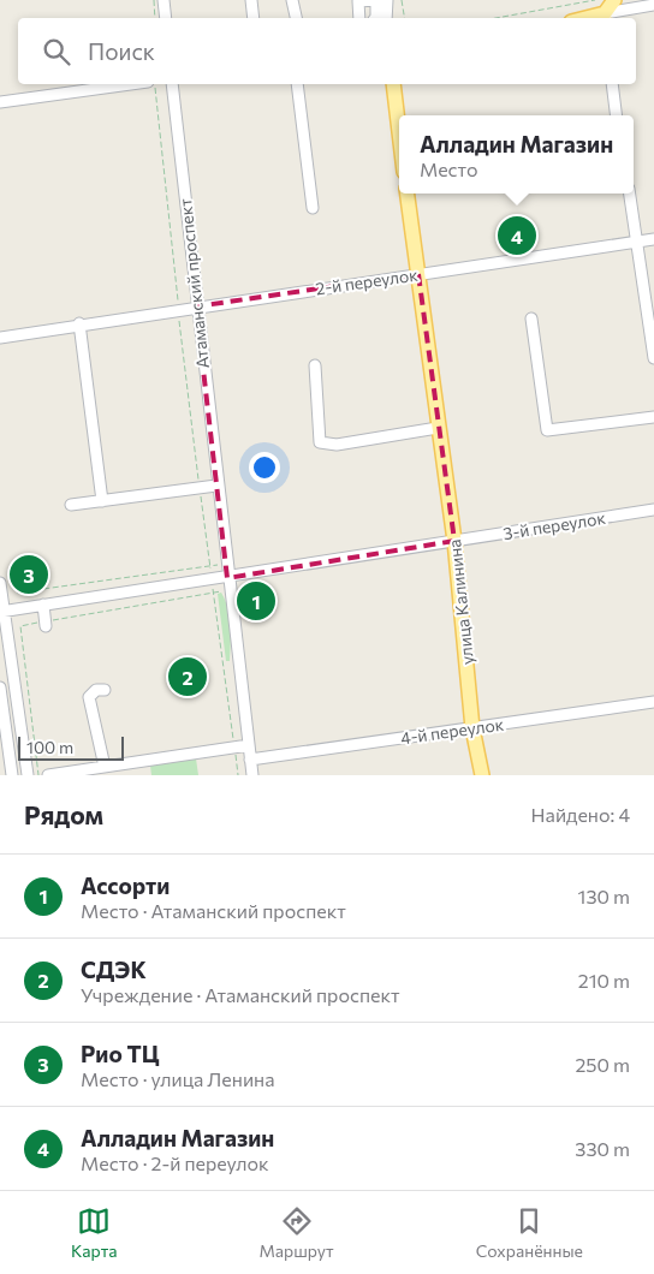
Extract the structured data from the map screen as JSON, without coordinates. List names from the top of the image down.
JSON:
{
  "streets": {
    "main road": ["улица Калинина"],
    "street": [
      "2-й переулок",
      "Атаманский проспект",
      "3-й переулок",
      "4-й переулок"
    ]
  },
  "crossings": [
    ["2-й переулок", "Атаманский проспект"],
    ["2-й переулок", "улица Калинина"],
    ["Атаманский проспект", "3-й переулок"],
    ["Атаманский проспект", "4-й переулок"],
    ["3-й переулок", "улица Калинина"],
    ["улица Калинина", "4-й переулок"]
  ],
  "scale_bar": "100 m",
  "page": {
    "search": "Поиск",
    "popup": ["Алладин Магазин", "Место"],
    "pins": [
      "4",
      "3",
      "1",
      "2"
    ],
    "scale": "100 m",
    "heading": ["Рядом", "Найдено: 4"],
    "list": [
      {
        "mark": "1",
        "name": "Ассорти",
        "note": "Место · Атаманский проспект",
        "value": "130 m"
      },
      {
        "mark": "2",
        "name": "СДЭК",
        "note": "Учреждение · Атаманский проспект",
        "value": "210 m"
      },
      {
        "mark": "3",
        "name": "Рио ТЦ",
        "note": "Место · улица Ленина",
        "value": "250 m"
      },
      {
        "mark": "4",
        "name": "Алладин Магазин",
        "note": "Место · 2-й переулок",
        "value": "330 m"
      }
    ],
    "nav": ["Карта", "Маршрут", "Сохранённые"]
  }
}
